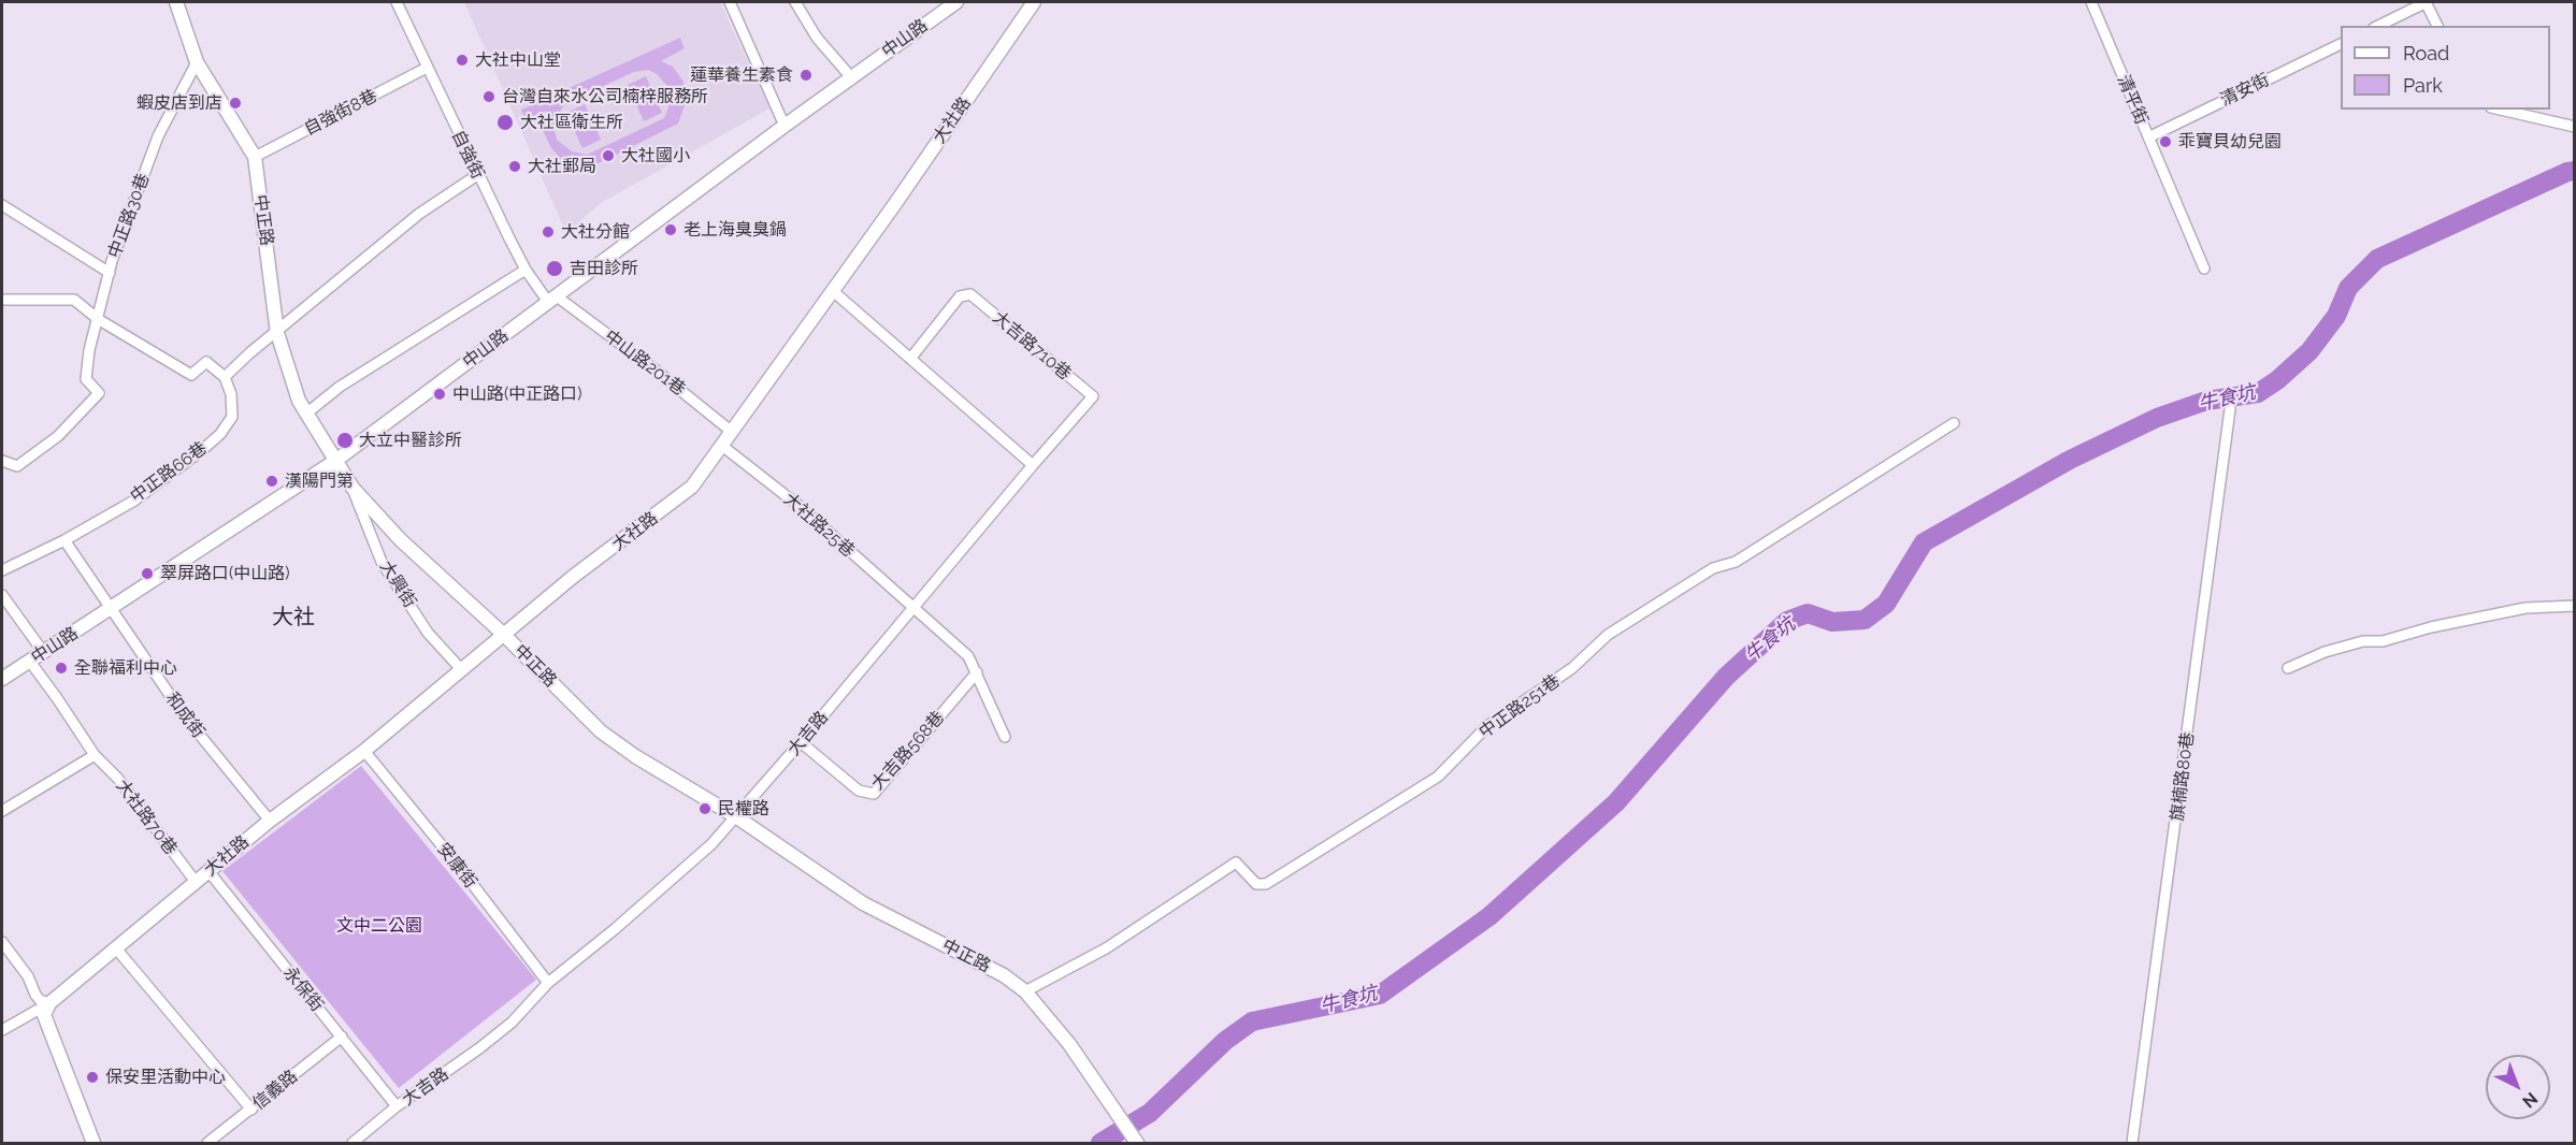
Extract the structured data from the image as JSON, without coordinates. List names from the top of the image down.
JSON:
{
  "streets": {
    "street": [
      "中山路",
      "清安街",
      "清平街",
      "自強街8巷",
      "大社路",
      "自強街",
      "中正路30巷",
      "中正路",
      "大吉路710巷",
      "中山路201巷",
      "中正路66巷",
      "大社路25巷",
      "大興街",
      "中正路251巷",
      "和成街",
      "大吉路",
      "大吉路568巷",
      "旗楠路80巷",
      "大社路70巷",
      "安康街",
      "永保街",
      "信義路"
    ]
  },
  "crossings": [
    ["中山路", "自強街"],
    ["中山路", "中正路"],
    ["中山路", "中山路201巷"],
    ["中山路", "和成街"],
    ["中山路", "大社路70巷"],
    ["清安街", "清平街"],
    ["自強街8巷", "自強街"],
    ["自強街8巷", "中正路"],
    ["大社路", "中正路"],
    ["大社路", "中山路201巷"],
    ["大社路", "大社路25巷"],
    ["大社路", "大興街"],
    ["大社路", "和成街"],
    ["大社路", "大社路70巷"],
    ["大社路", "安康街"],
    ["大社路", "永保街"],
    ["自強街", "中山路201巷"],
    ["中正路30巷", "中正路"],
    ["中正路", "大興街"],
    ["中正路", "中正路251巷"],
    ["中正路", "大吉路"],
    ["大吉路710巷", "大吉路"],
    ["中正路66巷", "和成街"],
    ["大社路25巷", "大吉路"],
    ["大社路25巷", "大吉路568巷"],
    ["大吉路", "大吉路568巷"],
    ["大吉路", "安康街"],
    ["大吉路", "永保街"],
    ["永保街", "信義路"]
  ],
  "districts": ["大社"],
  "water": ["牛食坑"],
  "parks": ["文中二公園"],
  "places": [
    "大社中山堂",
    "蓮華養生素食",
    "台灣自來水公司楠梓服務所",
    "蝦皮店到店",
    "大社區衛生所",
    "乖寶貝幼兒園",
    "大社國小",
    "大社郵局",
    "老上海臭臭鍋",
    "大社分館",
    "吉田診所",
    "中山路(中正路口)",
    "大立中醫診所",
    "漢陽門第",
    "翠屏路口(中山路)",
    "全聯福利中心",
    "民權路",
    "保安里活動中心"
  ],
  "legend": ["Road", "Park"],
  "north": "bottom right"
}
